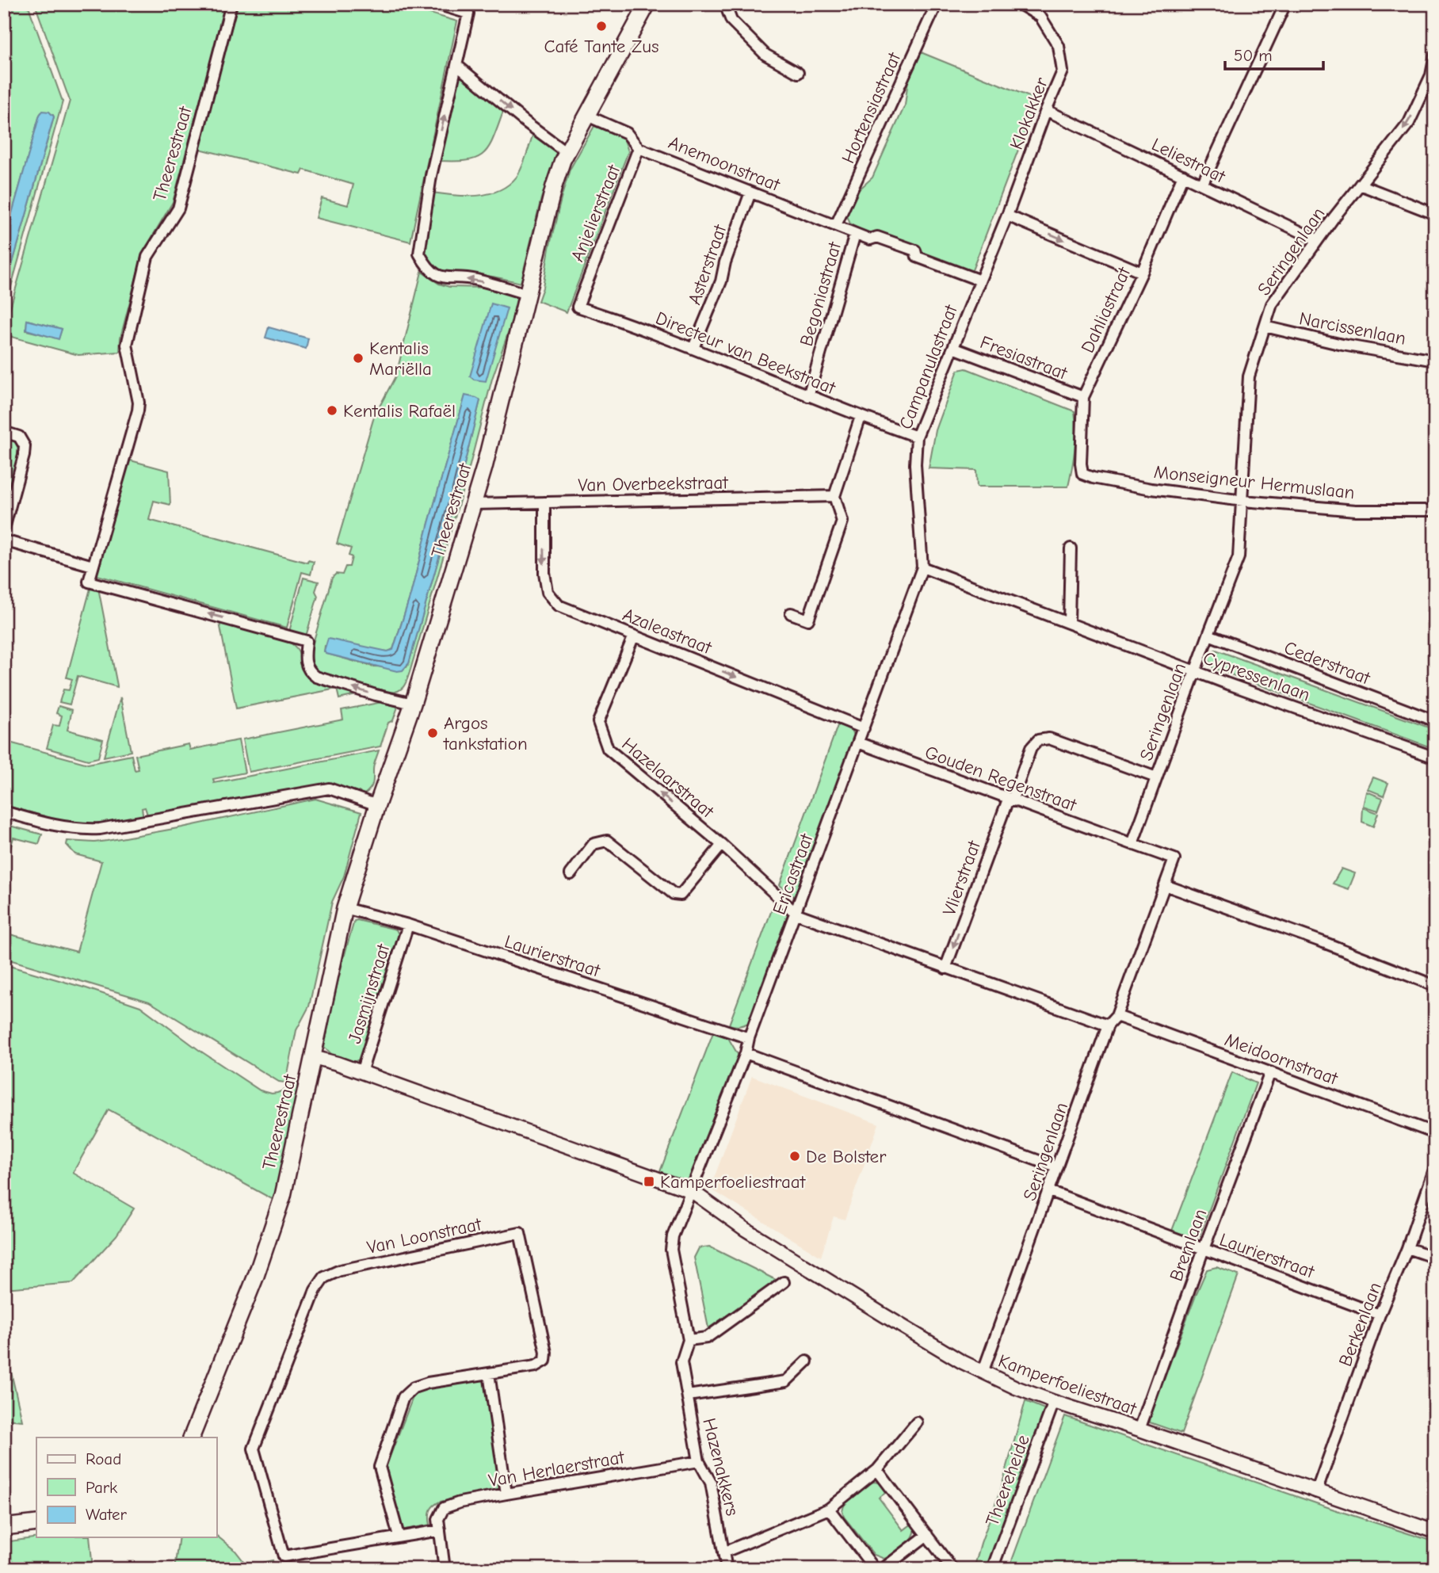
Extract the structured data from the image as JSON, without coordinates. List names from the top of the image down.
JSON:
{
  "streets": {
    "main road": ["Theerestraat"],
    "street": [
      "Hortensiastraat",
      "Klokakker",
      "Leliestraat",
      "Anemoonstraat",
      "Anjelierstraat",
      "Seringenlaan",
      "Asterstraat",
      "Begoniastraat",
      "Dahliastraat",
      "Narcissenlaan",
      "Directeur van Beekstraat",
      "Fresiastraat",
      "Campanulastraat",
      "Monseigneur Hermuslaan",
      "Van Overbeekstraat",
      "Azaleastraat",
      "Cederstraat",
      "Cypressenlaan",
      "Hazelaarstraat",
      "Gouden Regenstraat",
      "Ericastraat",
      "Vlierstraat",
      "Laurierstraat",
      "Jasmijnstraat",
      "Meidoornstraat",
      "Van Loonstraat",
      "Bremlaan",
      "Berkenlaan",
      "Kamperfoeliestraat",
      "Hazenakkers",
      "Van Herlaerstraat",
      "Theereheide"
    ]
  },
  "crossings": [
    ["Hortensiastraat", "Anemoonstraat"],
    ["Klokakker", "Leliestraat"],
    ["Klokakker", "Campanulastraat"],
    ["Theerestraat", "Anemoonstraat"],
    ["Theerestraat", "Van Overbeekstraat"],
    ["Theerestraat", "Laurierstraat"],
    ["Theerestraat", "Kamperfoeliestraat"],
    ["Leliestraat", "Seringenlaan"],
    ["Leliestraat", "Dahliastraat"],
    ["Anemoonstraat", "Anjelierstraat"],
    ["Anemoonstraat", "Asterstraat"],
    ["Anemoonstraat", "Begoniastraat"],
    ["Anjelierstraat", "Directeur van Beekstraat"],
    ["Seringenlaan", "Narcissenlaan"],
    ["Seringenlaan", "Monseigneur Hermuslaan"],
    ["Seringenlaan", "Cederstraat"],
    ["Seringenlaan", "Cypressenlaan"],
    ["Seringenlaan", "Gouden Regenstraat"],
    ["Seringenlaan", "Vlierstraat"],
    ["Seringenlaan", "Laurierstraat"],
    ["Seringenlaan", "Meidoornstraat"],
    ["Seringenlaan", "Kamperfoeliestraat"],
    ["Asterstraat", "Directeur van Beekstraat"],
    ["Begoniastraat", "Directeur van Beekstraat"],
    ["Dahliastraat", "Fresiastraat"],
    ["Dahliastraat", "Monseigneur Hermuslaan"],
    ["Directeur van Beekstraat", "Campanulastraat"],
    ["Fresiastraat", "Campanulastraat"],
    ["Campanulastraat", "Cypressenlaan"],
    ["Campanulastraat", "Ericastraat"],
    ["Van Overbeekstraat", "Azaleastraat"],
    ["Azaleastraat", "Hazelaarstraat"],
    ["Azaleastraat", "Ericastraat"],
    ["Cypressenlaan", "Ericastraat"],
    ["Hazelaarstraat", "Ericastraat"],
    ["Gouden Regenstraat", "Ericastraat"],
    ["Gouden Regenstraat", "Vlierstraat"],
    ["Ericastraat", "Laurierstraat"],
    ["Ericastraat", "Kamperfoeliestraat"],
    ["Ericastraat", "Hazenakkers"],
    ["Laurierstraat", "Jasmijnstraat"],
    ["Laurierstraat", "Bremlaan"],
    ["Laurierstraat", "Berkenlaan"],
    ["Jasmijnstraat", "Kamperfoeliestraat"],
    ["Meidoornstraat", "Bremlaan"],
    ["Bremlaan", "Kamperfoeliestraat"],
    ["Berkenlaan", "Kamperfoeliestraat"],
    ["Kamperfoeliestraat", "Hazenakkers"],
    ["Kamperfoeliestraat", "Theereheide"],
    ["Hazenakkers", "Van Herlaerstraat"]
  ],
  "one_way": ["Azaleastraat", "Hazelaarstraat", "Vlierstraat"],
  "places": {
    "other": [
      "Café Tante Zus",
      "Kentalis Mariëlla",
      "Kentalis Rafaël",
      "Argos tankstation",
      "De Bolster"
    ],
    "transit": ["Kamperfoeliestraat"]
  },
  "legend": ["Road", "Park", "Water"],
  "scale_bar": "50 m"
}
